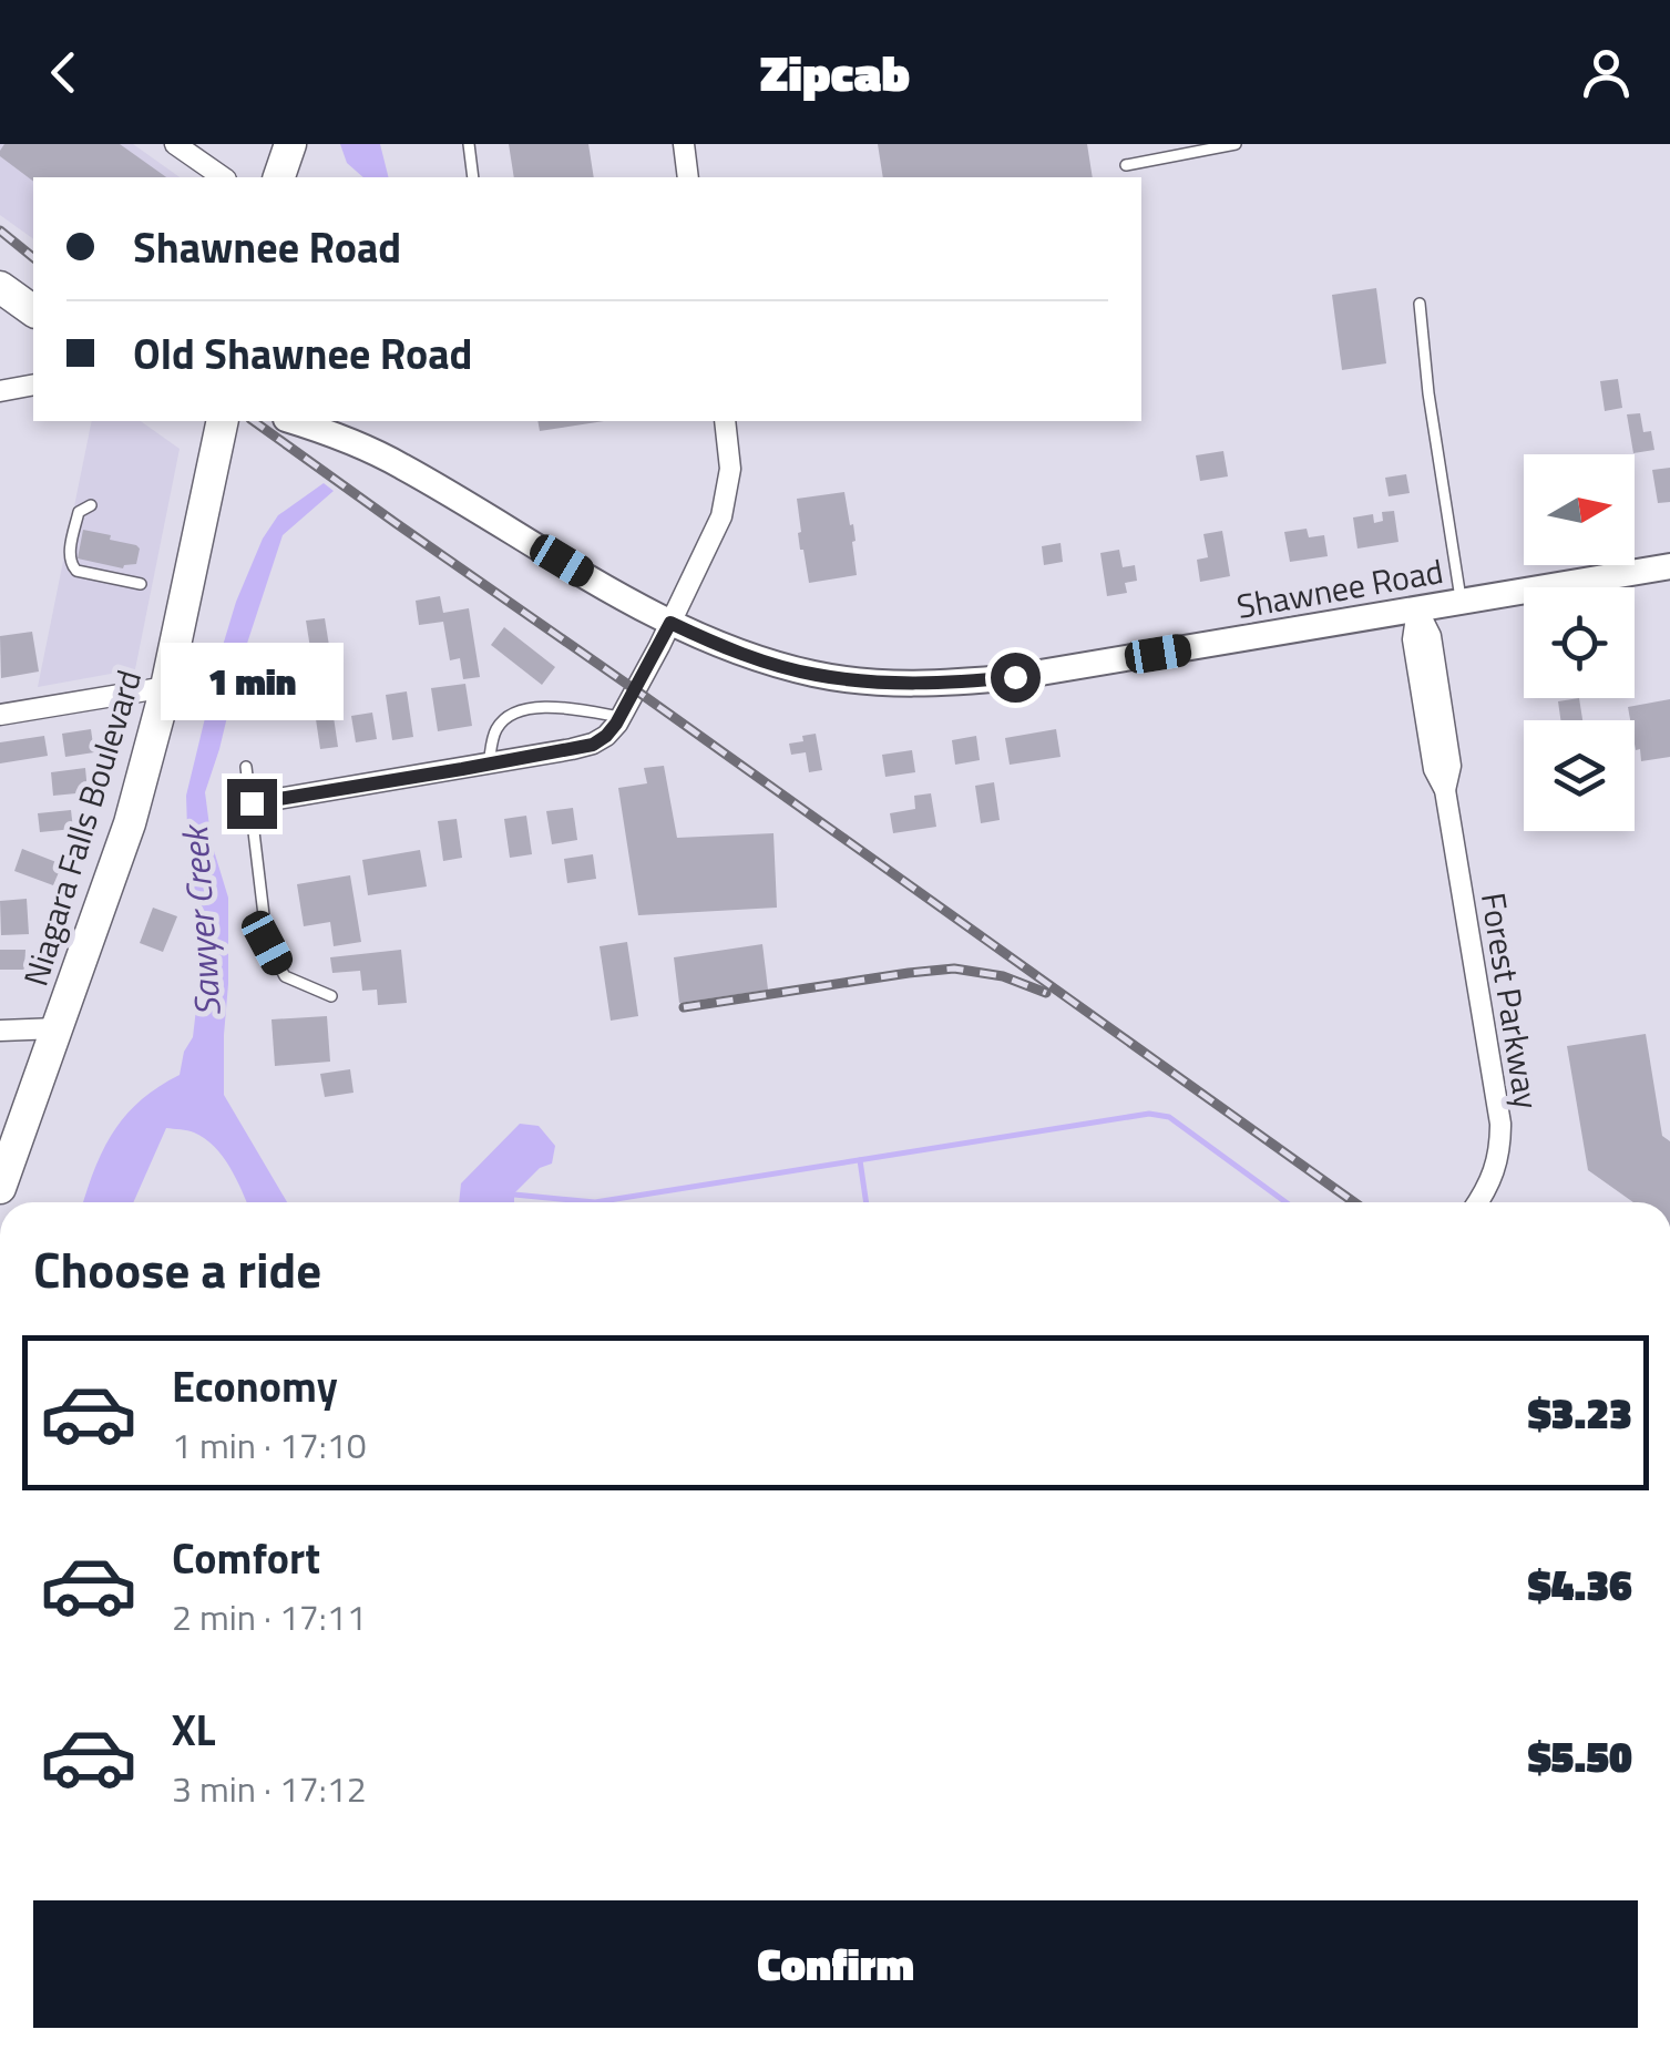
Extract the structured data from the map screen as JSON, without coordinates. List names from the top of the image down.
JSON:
{
  "streets": {
    "main road": ["Shawnee Road", "Niagara Falls Boulevard"],
    "street": ["Forest Parkway"]
  },
  "crossings": [
    ["Shawnee Road", "Forest Parkway"]
  ],
  "water": ["Sawyer Creek"],
  "north": "right",
  "page": {
    "header": "Zipcab",
    "banner": ["Shawnee Road", "Old Shawnee Road"],
    "bubble": "1 min",
    "heading": "Choose a ride",
    "list": [
      {
        "name": "Economy",
        "note": "1 min · 17:10",
        "value": "$3.23"
      },
      {
        "name": "Comfort",
        "note": "2 min · 17:11",
        "value": "$4.36"
      },
      {
        "name": "XL",
        "note": "3 min · 17:12",
        "value": "$5.50"
      }
    ],
    "buttons": "Confirm"
  }
}
